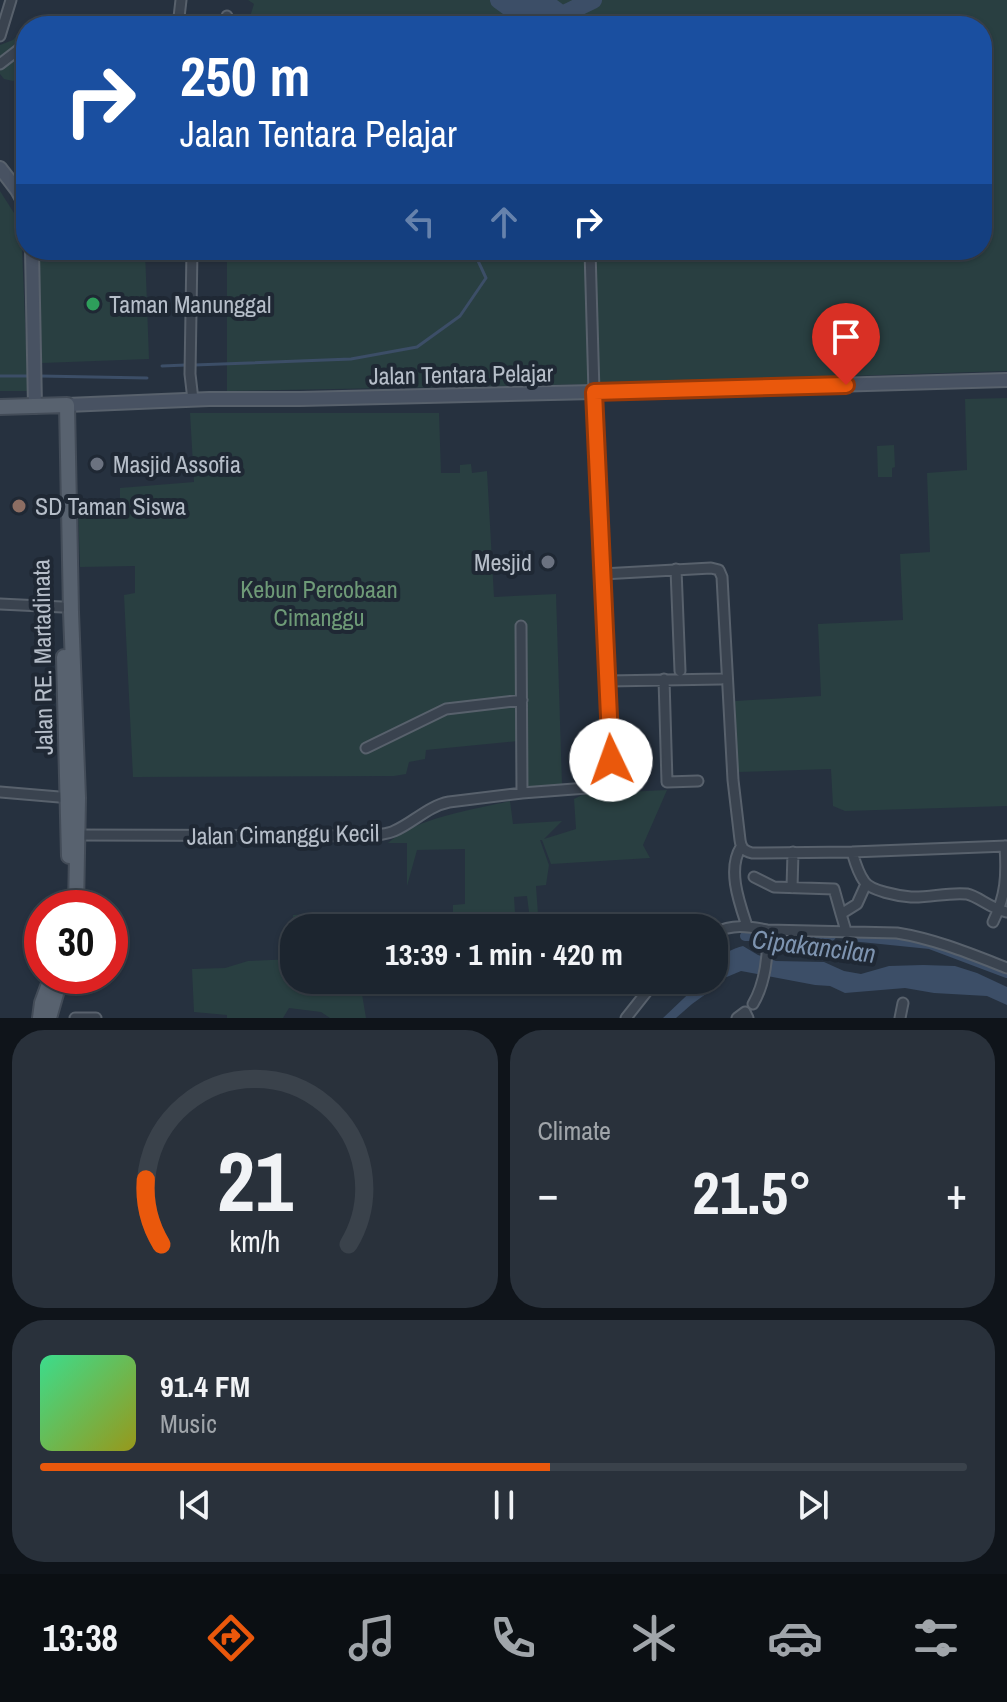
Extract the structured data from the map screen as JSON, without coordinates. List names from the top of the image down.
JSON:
{
  "streets": {
    "main road": ["Jalan Tentara Pelajar", "Jalan RE. Martadinata"],
    "street": ["Jalan Cimanggu Kecil"]
  },
  "crossings": [
    ["Jalan Tentara Pelajar", "Jalan RE. Martadinata"],
    ["Jalan Tentara Pelajar", "Jalan Cimanggu Kecil"],
    ["Jalan RE. Martadinata", "Jalan Cimanggu Kecil"]
  ],
  "water": ["Cipakancilan"],
  "parks": ["Kebun Percobaan Cimanggu"],
  "places": [
    "Taman Manunggal",
    "Masjid Assofia",
    "SD Taman Siswa",
    "Mesjid"
  ],
  "page": {
    "turn": ["250 m", "Jalan Tentara Pelajar"],
    "limit": "30",
    "trip": "13:39 · 1 min · 420 m",
    "tile": "Climate",
    "heat": ["−", "21.5°", "+"],
    "song": ["91.4 FM", "Music"],
    "tabs": "13:38",
    "gauge": ["21", "km/h"]
  }
}
